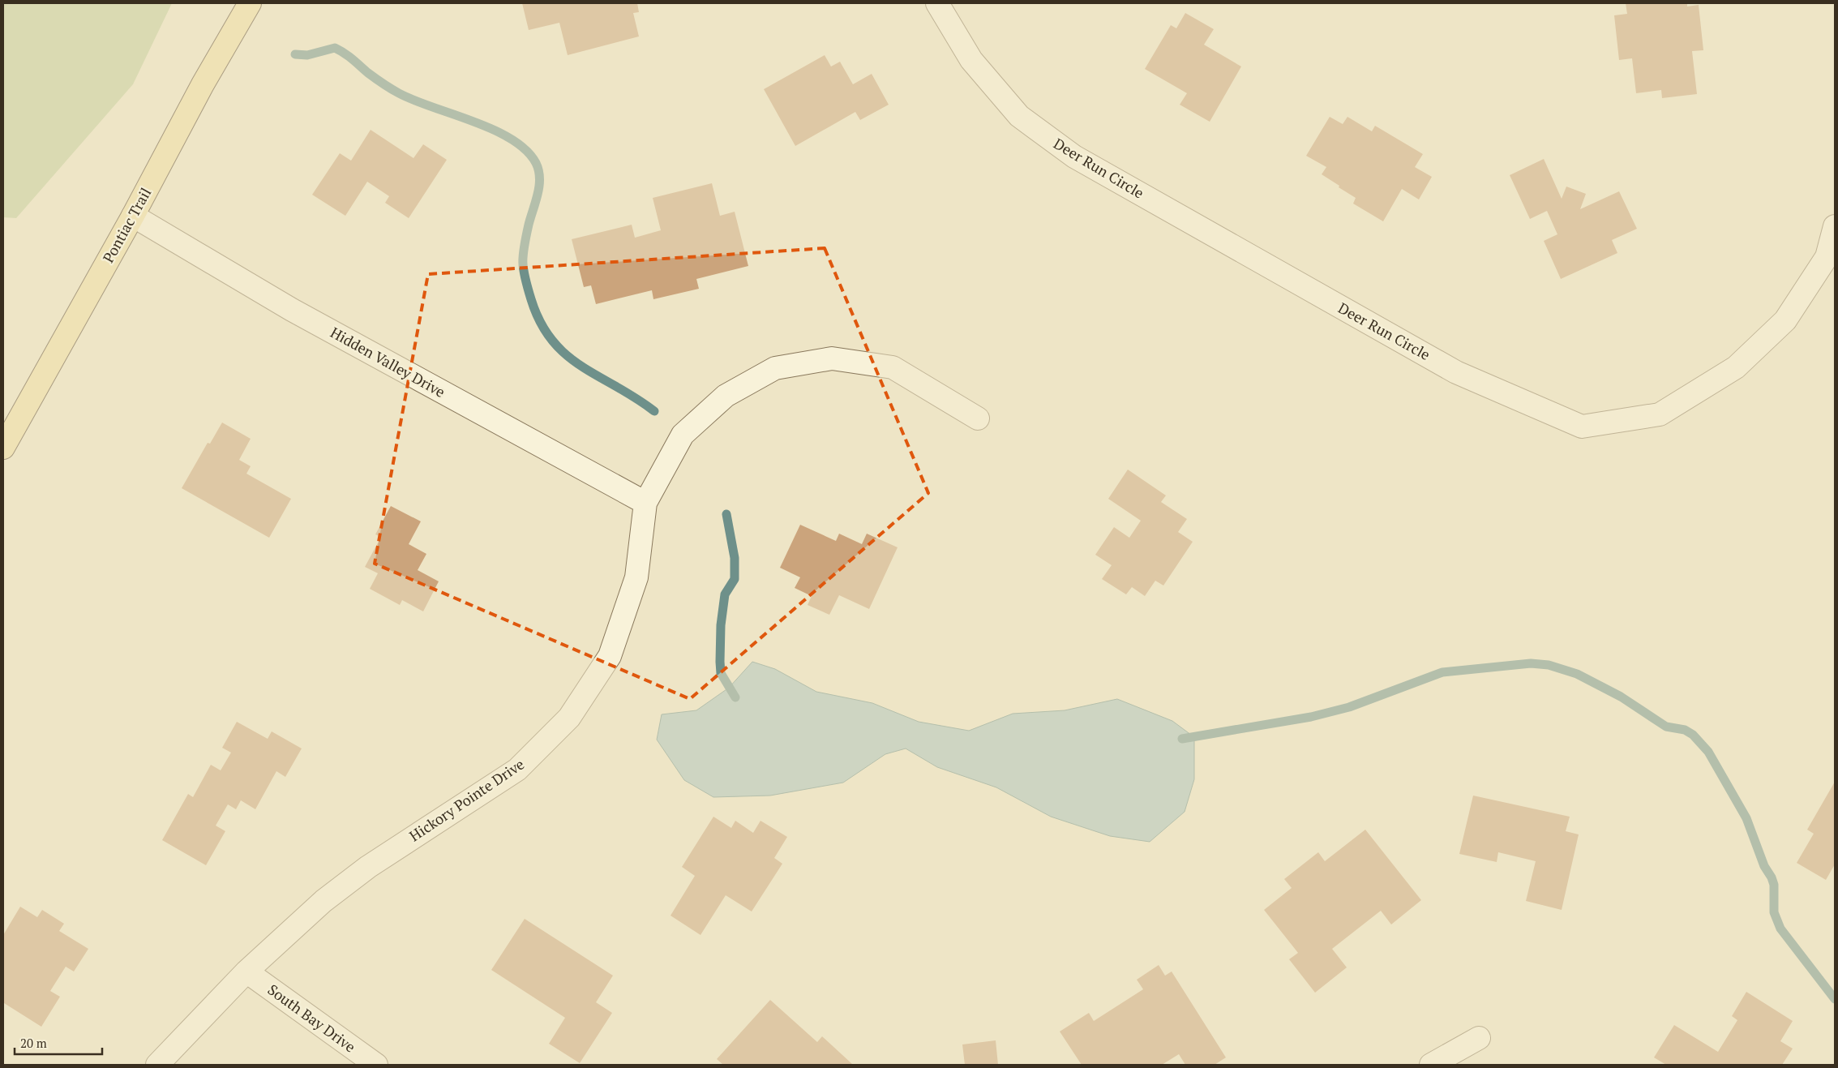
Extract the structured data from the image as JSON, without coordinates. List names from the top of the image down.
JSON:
{
  "streets": {
    "main road": ["Pontiac Trail"],
    "street": [
      "Deer Run Circle",
      "Hidden Valley Drive",
      "Hickory Pointe Drive",
      "South Bay Drive"
    ]
  },
  "crossings": [
    ["Pontiac Trail", "Hidden Valley Drive"],
    ["Hidden Valley Drive", "Hickory Pointe Drive"],
    ["Hickory Pointe Drive", "South Bay Drive"]
  ],
  "scale_bar": "20 m"
}
